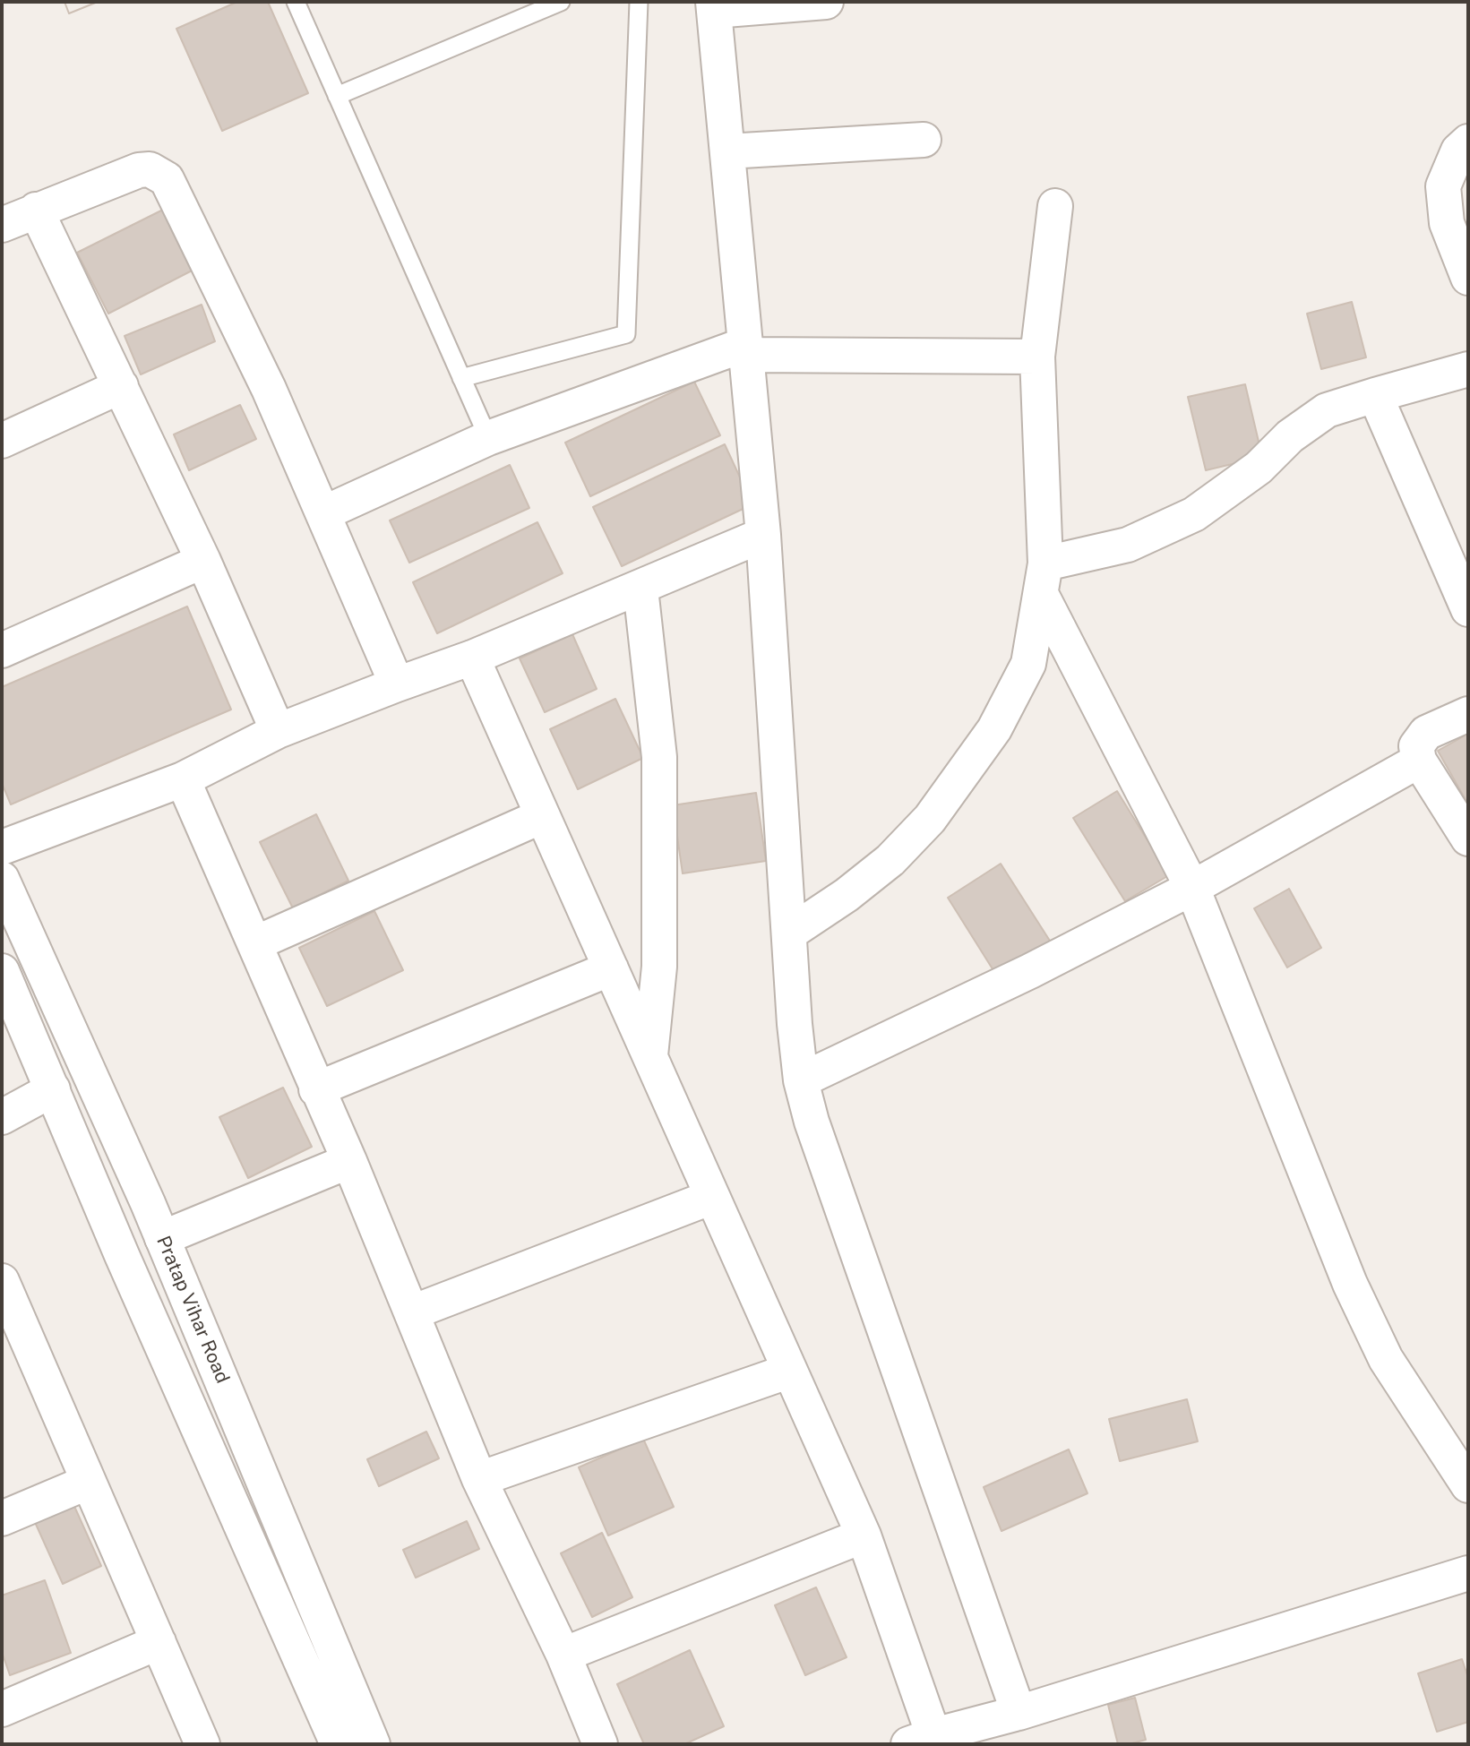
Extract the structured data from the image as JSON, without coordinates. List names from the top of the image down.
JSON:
{
  "streets": {
    "street": ["Pratap Vihar Road"]
  }
}
